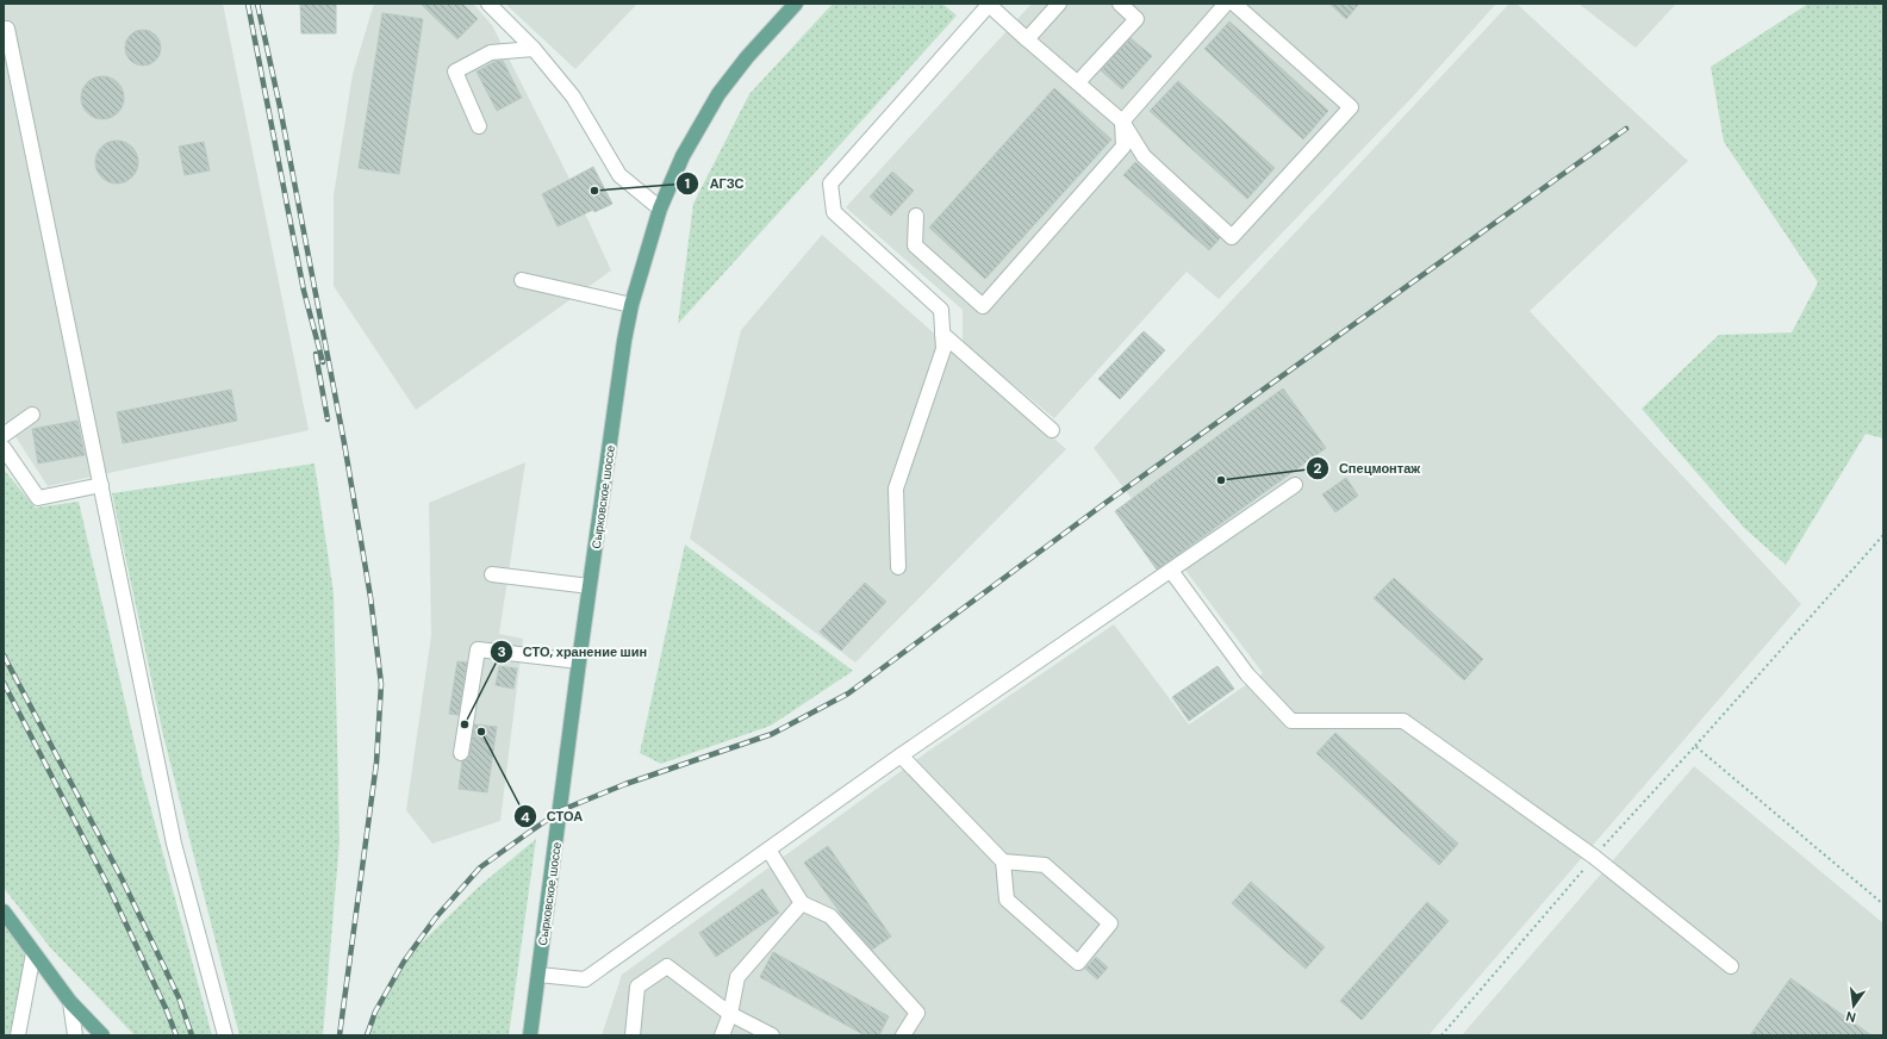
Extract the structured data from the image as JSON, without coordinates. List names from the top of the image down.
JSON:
{
  "streets": {
    "main road": ["Сырковское шоссе"]
  },
  "places": [
    "АГЗС",
    "Спецмонтаж",
    "СТО, хранение шин",
    "СТОА"
  ],
  "north": "bottom"
}
